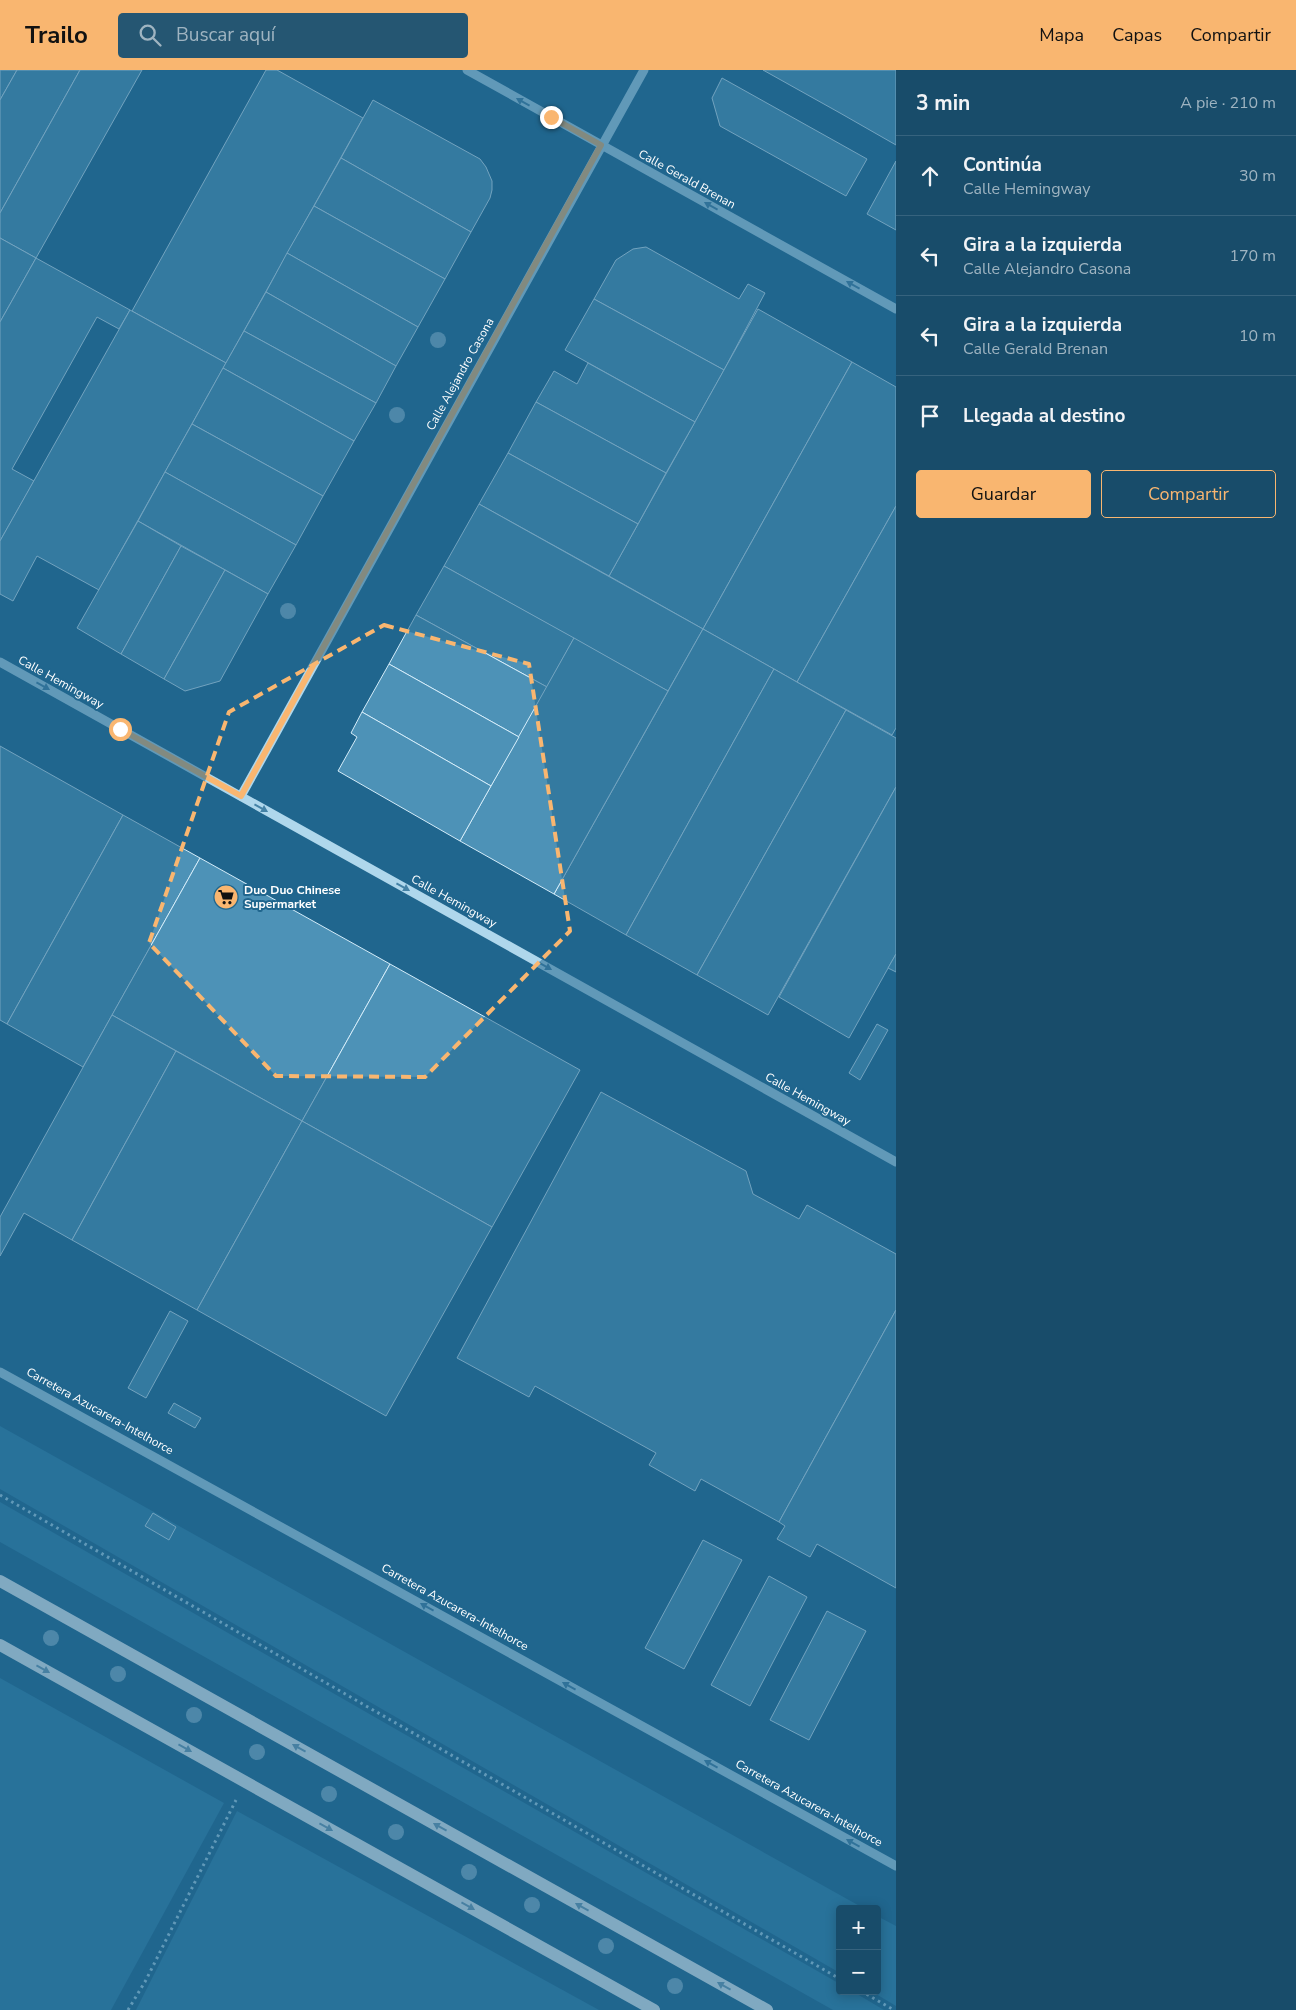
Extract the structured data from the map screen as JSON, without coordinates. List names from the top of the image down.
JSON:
{
  "streets": {
    "street": [
      "Calle Gerald Brenan",
      "Calle Alejandro Casona",
      "Calle Hemingway",
      "Carretera Azucarera-Intelhorce"
    ]
  },
  "crossings": [
    ["Calle Gerald Brenan", "Calle Alejandro Casona"],
    ["Calle Alejandro Casona", "Calle Hemingway"]
  ],
  "one_way": ["Calle Gerald Brenan", "Calle Hemingway", "Carretera Azucarera-Intelhorce"],
  "places": {
    "supermarket": ["Duo Duo Chinese Supermarket"]
  },
  "page": {
    "header": "Trailo",
    "search": "Buscar aquí",
    "nav": ["Mapa", "Capas", "Compartir"],
    "heading": ["3 min", "A pie · 210 m"],
    "list": [
      ["Continúa", "Calle Hemingway", "30 m"],
      ["Gira a la izquierda", "Calle Alejandro Casona", "170 m"],
      ["Gira a la izquierda", "Calle Gerald Brenan", "10 m"],
      "Llegada al destino"
    ],
    "buttons": ["Guardar", "Compartir"],
    "map_buttons": ["+", "−"]
  }
}
